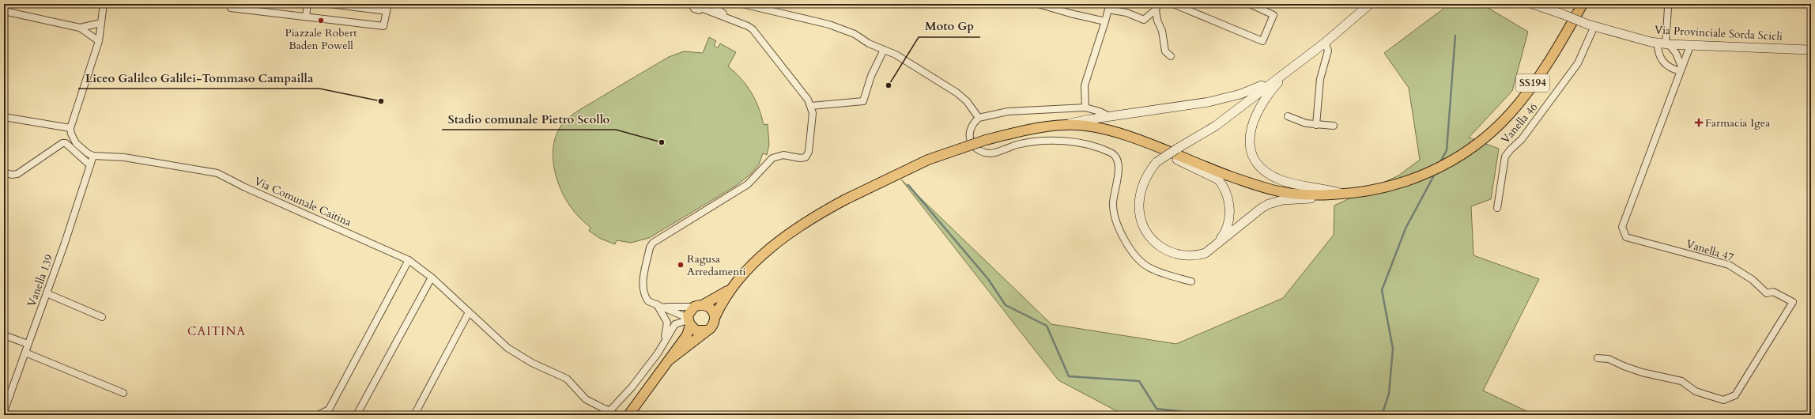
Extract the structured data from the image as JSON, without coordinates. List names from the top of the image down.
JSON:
{
  "streets": {
    "main road": ["Via Provinciale Sorda Scicli", "SS194"],
    "street": [
      "Vanella 46",
      "Via Comunale Caitina",
      "Vanella 47",
      "Vanella 139"
    ]
  },
  "crossings": [
    ["Via Provinciale Sorda Scicli", "Vanella 46"],
    ["Via Comunale Caitina", "Vanella 139"]
  ],
  "districts": ["CAITINA"],
  "places": {
    "other": [
      "Piazzale Robert Baden Powell",
      "Moto Gp",
      "Liceo Galileo Galilei-Tommaso Campailla",
      "Stadio comunale Pietro Scollo",
      "Ragusa Arredamenti"
    ],
    "health": ["Farmacia Igea"]
  }
}
